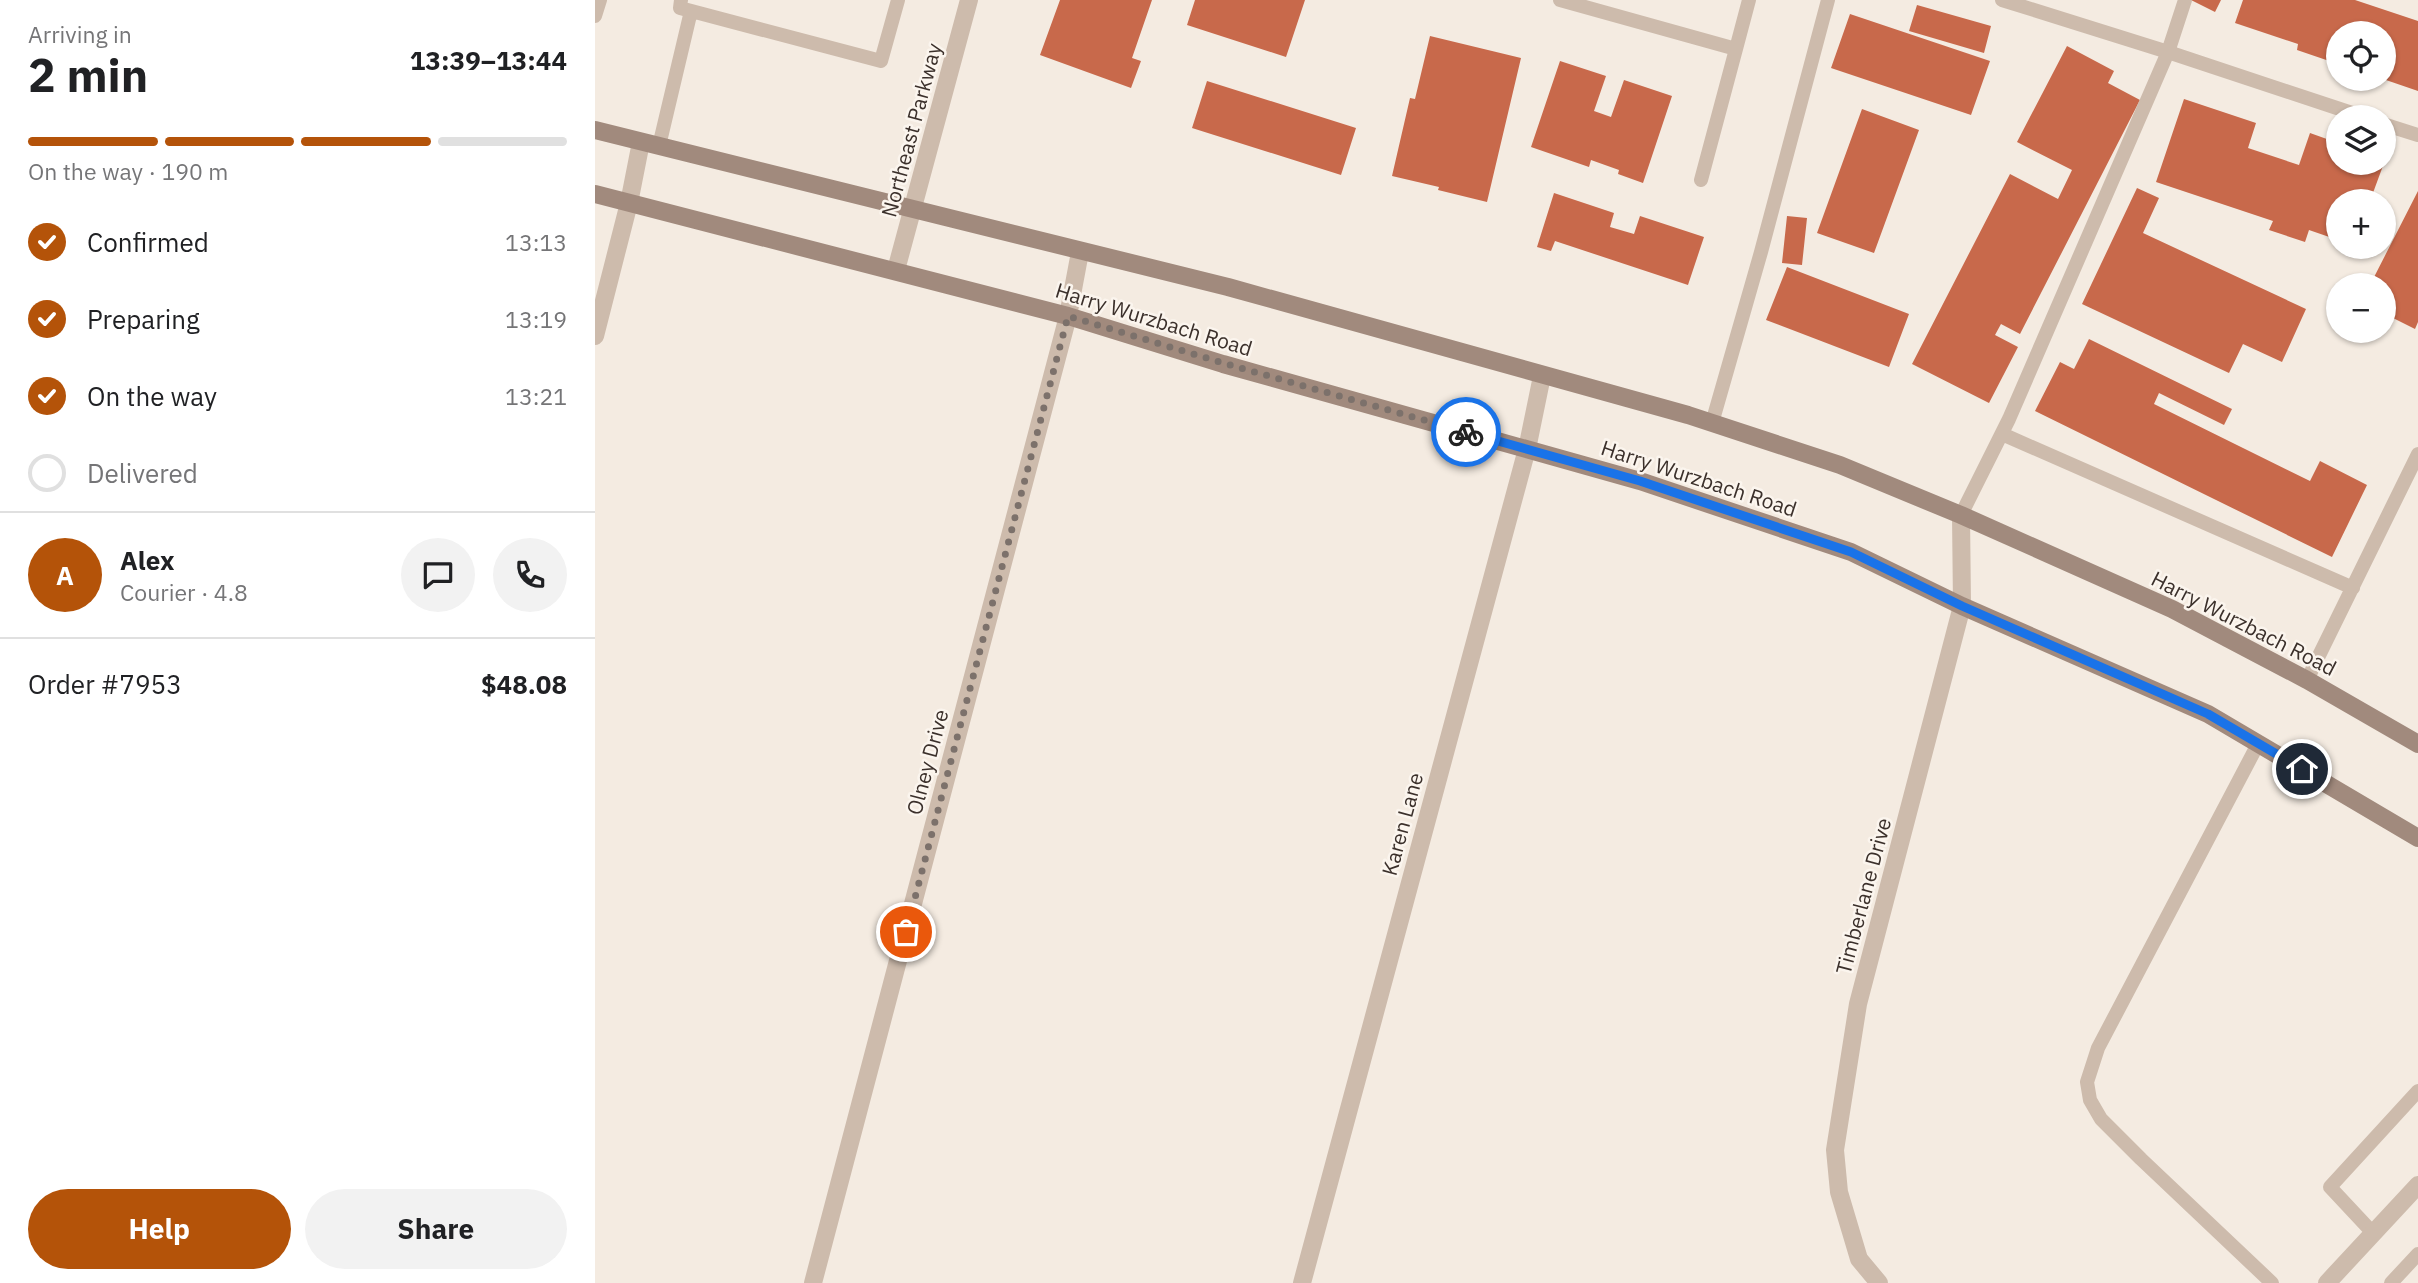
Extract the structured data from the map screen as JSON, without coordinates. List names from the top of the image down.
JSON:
{
  "streets": {
    "main road": ["Harry Wurzbach Road"],
    "street": [
      "Northeast Parkway",
      "Olney Drive",
      "Karen Lane",
      "Timberlane Drive"
    ]
  },
  "crossings": [
    ["Northeast Parkway", "Harry Wurzbach Road"],
    ["Harry Wurzbach Road", "Olney Drive"],
    ["Harry Wurzbach Road", "Karen Lane"],
    ["Harry Wurzbach Road", "Timberlane Drive"]
  ],
  "page": {
    "heading": ["2 min", "Arriving in", "13:39–13:44"],
    "panel": [
      "Alex",
      "Courier · 4.8",
      "Order #7953",
      "$48.08"
    ],
    "map_buttons": ["+", "−"],
    "bar": "On the way · 190 m",
    "list": [
      ["Confirmed", "13:13"],
      ["Preparing", "13:19"],
      ["On the way", "13:21"],
      "Delivered"
    ],
    "round": "A",
    "buttons": ["Help", "Share"]
  }
}
